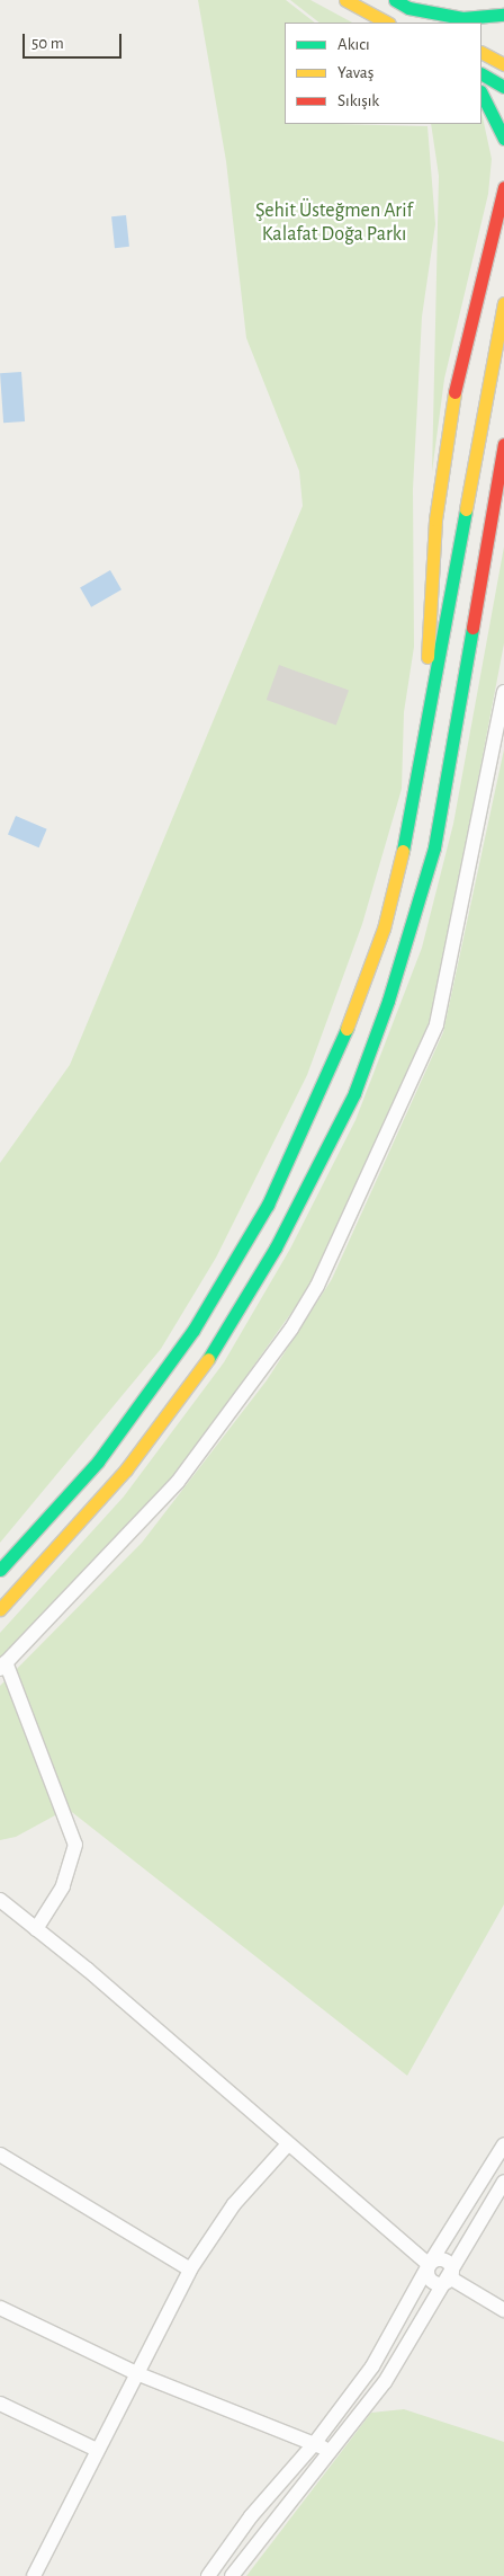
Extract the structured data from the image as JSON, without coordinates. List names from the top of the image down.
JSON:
{
  "parks": ["Şehit Üsteğmen Arif Kalafat Doğa Parkı"],
  "legend": ["Akıcı", "Yavaş", "Sıkışık"],
  "scale_bar": "50 m"
}
